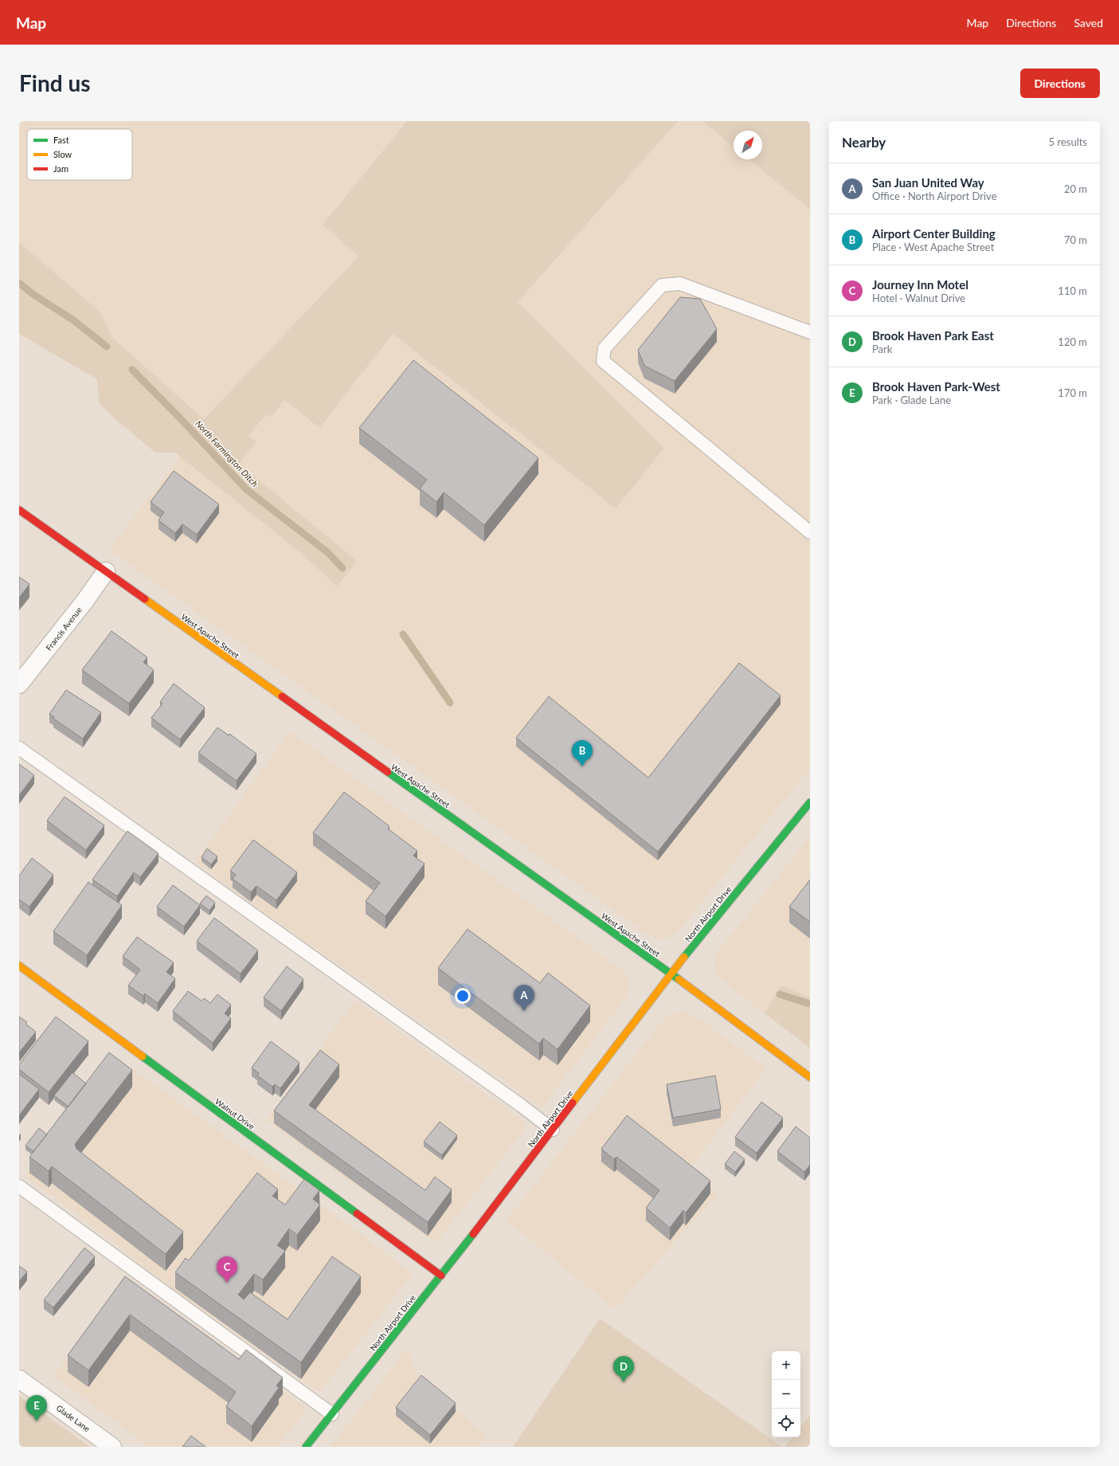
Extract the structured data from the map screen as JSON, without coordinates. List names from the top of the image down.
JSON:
{
  "streets": {
    "main road": ["West Apache Street", "North Airport Drive", "Walnut Drive"],
    "street": ["Francis Avenue", "Glade Lane"]
  },
  "crossings": [
    ["Francis Avenue", "West Apache Street"],
    ["West Apache Street", "North Airport Drive"],
    ["North Airport Drive", "Walnut Drive"]
  ],
  "water": ["North Farmington Ditch"],
  "legend": ["Fast", "Slow", "Jam"],
  "north": "top right",
  "page": {
    "header": "Map",
    "nav": ["Map", "Directions", "Saved"],
    "buttons": "Directions",
    "title": "Find us",
    "heading": ["Nearby", "5 results"],
    "list": [
      {
        "mark": "A",
        "name": "San Juan United Way",
        "note": "Office · North Airport Drive",
        "value": "20 m"
      },
      {
        "mark": "B",
        "name": "Airport Center Building",
        "note": "Place · West Apache Street",
        "value": "70 m"
      },
      {
        "mark": "C",
        "name": "Journey Inn Motel",
        "note": "Hotel · Walnut Drive",
        "value": "110 m"
      },
      {
        "mark": "D",
        "name": "Brook Haven Park East",
        "note": "Park",
        "value": "120 m"
      },
      {
        "mark": "E",
        "name": "Brook Haven Park-West",
        "note": "Park · Glade Lane",
        "value": "170 m"
      }
    ],
    "pins": [
      "B",
      "A",
      "C",
      "D",
      "E"
    ],
    "map_buttons": ["+", "−"]
  }
}
